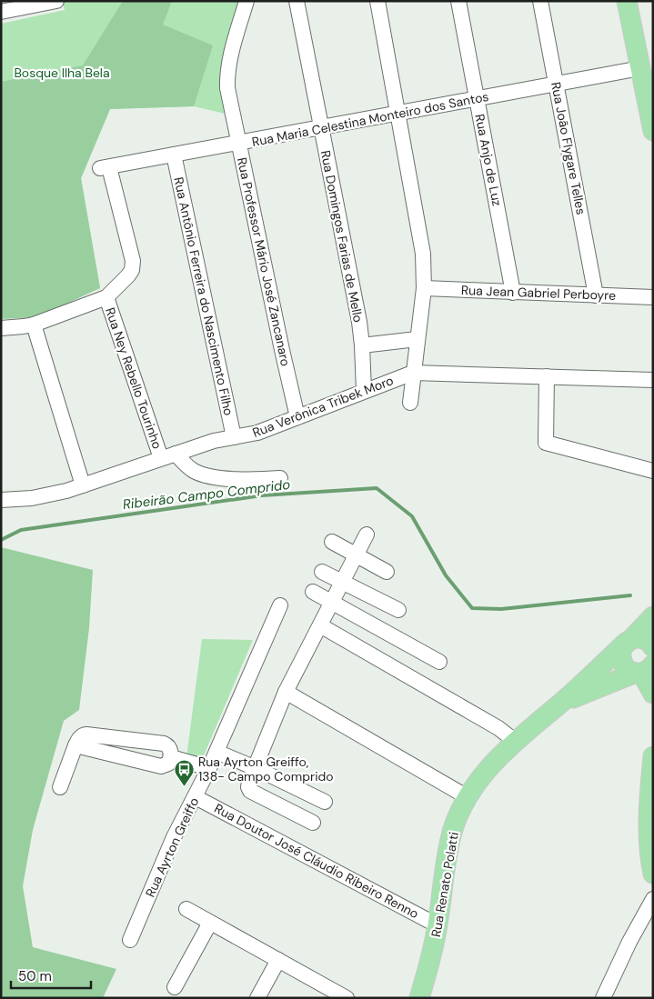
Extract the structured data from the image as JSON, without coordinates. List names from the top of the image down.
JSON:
{
  "streets": {
    "main road": ["Rua Renato Polatti"],
    "street": [
      "Rua Maria Celestina Monteiro dos Santos",
      "Rua João Flygare Telles",
      "Rua Anjo de Luz",
      "Rua Domingos Farias de Mello",
      "Rua Professor Mário José Zancanaro",
      "Rua Jean Gabriel Perboyre",
      "Rua Antônio Ferreira do Nascimento Filho",
      "Rua Ney Rebello Tourinho",
      "Rua Verônica Tribek Moro",
      "Rua Ayrton Greiffo",
      "Rua Doutor José Cláudio Ribeiro Renno"
    ]
  },
  "crossings": [
    ["Rua Maria Celestina Monteiro dos Santos", "Rua João Flygare Telles"],
    ["Rua Maria Celestina Monteiro dos Santos", "Rua Anjo de Luz"],
    ["Rua Maria Celestina Monteiro dos Santos", "Rua Domingos Farias de Mello"],
    ["Rua Maria Celestina Monteiro dos Santos", "Rua Professor Mário José Zancanaro"],
    ["Rua Maria Celestina Monteiro dos Santos", "Rua Antônio Ferreira do Nascimento Filho"],
    ["Rua Maria Celestina Monteiro dos Santos", "Rua Ney Rebello Tourinho"],
    ["Rua João Flygare Telles", "Rua Jean Gabriel Perboyre"],
    ["Rua Anjo de Luz", "Rua Jean Gabriel Perboyre"],
    ["Rua Domingos Farias de Mello", "Rua Verônica Tribek Moro"],
    ["Rua Professor Mário José Zancanaro", "Rua Verônica Tribek Moro"],
    ["Rua Antônio Ferreira do Nascimento Filho", "Rua Verônica Tribek Moro"],
    ["Rua Ney Rebello Tourinho", "Rua Verônica Tribek Moro"],
    ["Rua Ayrton Greiffo", "Rua Doutor José Cláudio Ribeiro Renno"],
    ["Rua Doutor José Cláudio Ribeiro Renno", "Rua Renato Polatti"]
  ],
  "water": ["Ribeirão Campo Comprido"],
  "parks": ["Bosque Ilha Bela"],
  "places": {
    "bus stop": ["Rua Ayrton Greiffo, 138- Campo Comprido"]
  },
  "scale_bar": "50 m"
}
